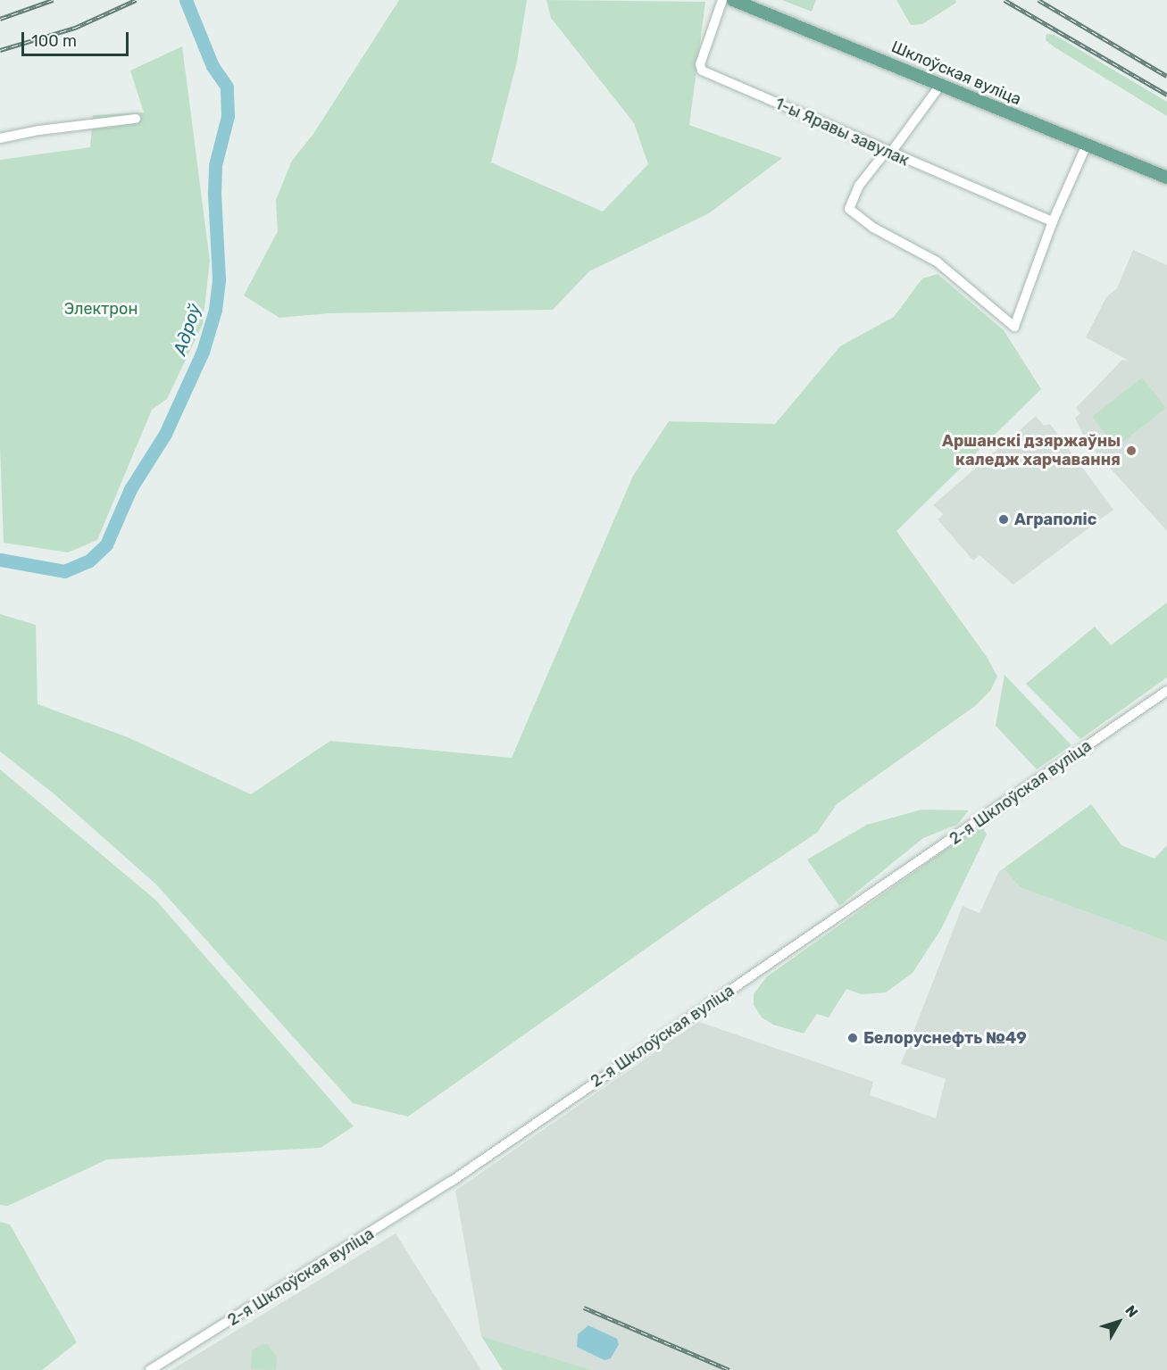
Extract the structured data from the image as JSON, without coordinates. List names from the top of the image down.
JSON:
{
  "streets": {
    "main road": ["Шклоўская вуліца"],
    "street": ["1-ы Яравы завулак", "2-я Шклоўская вуліца"]
  },
  "water": ["Адроў"],
  "parks": ["Электрон"],
  "places": ["Аршанскі дзяржаўны каледж харчавання", "Аграполіс", "Белоруснефть №49"],
  "scale_bar": "100 m",
  "north": "top right"
}
